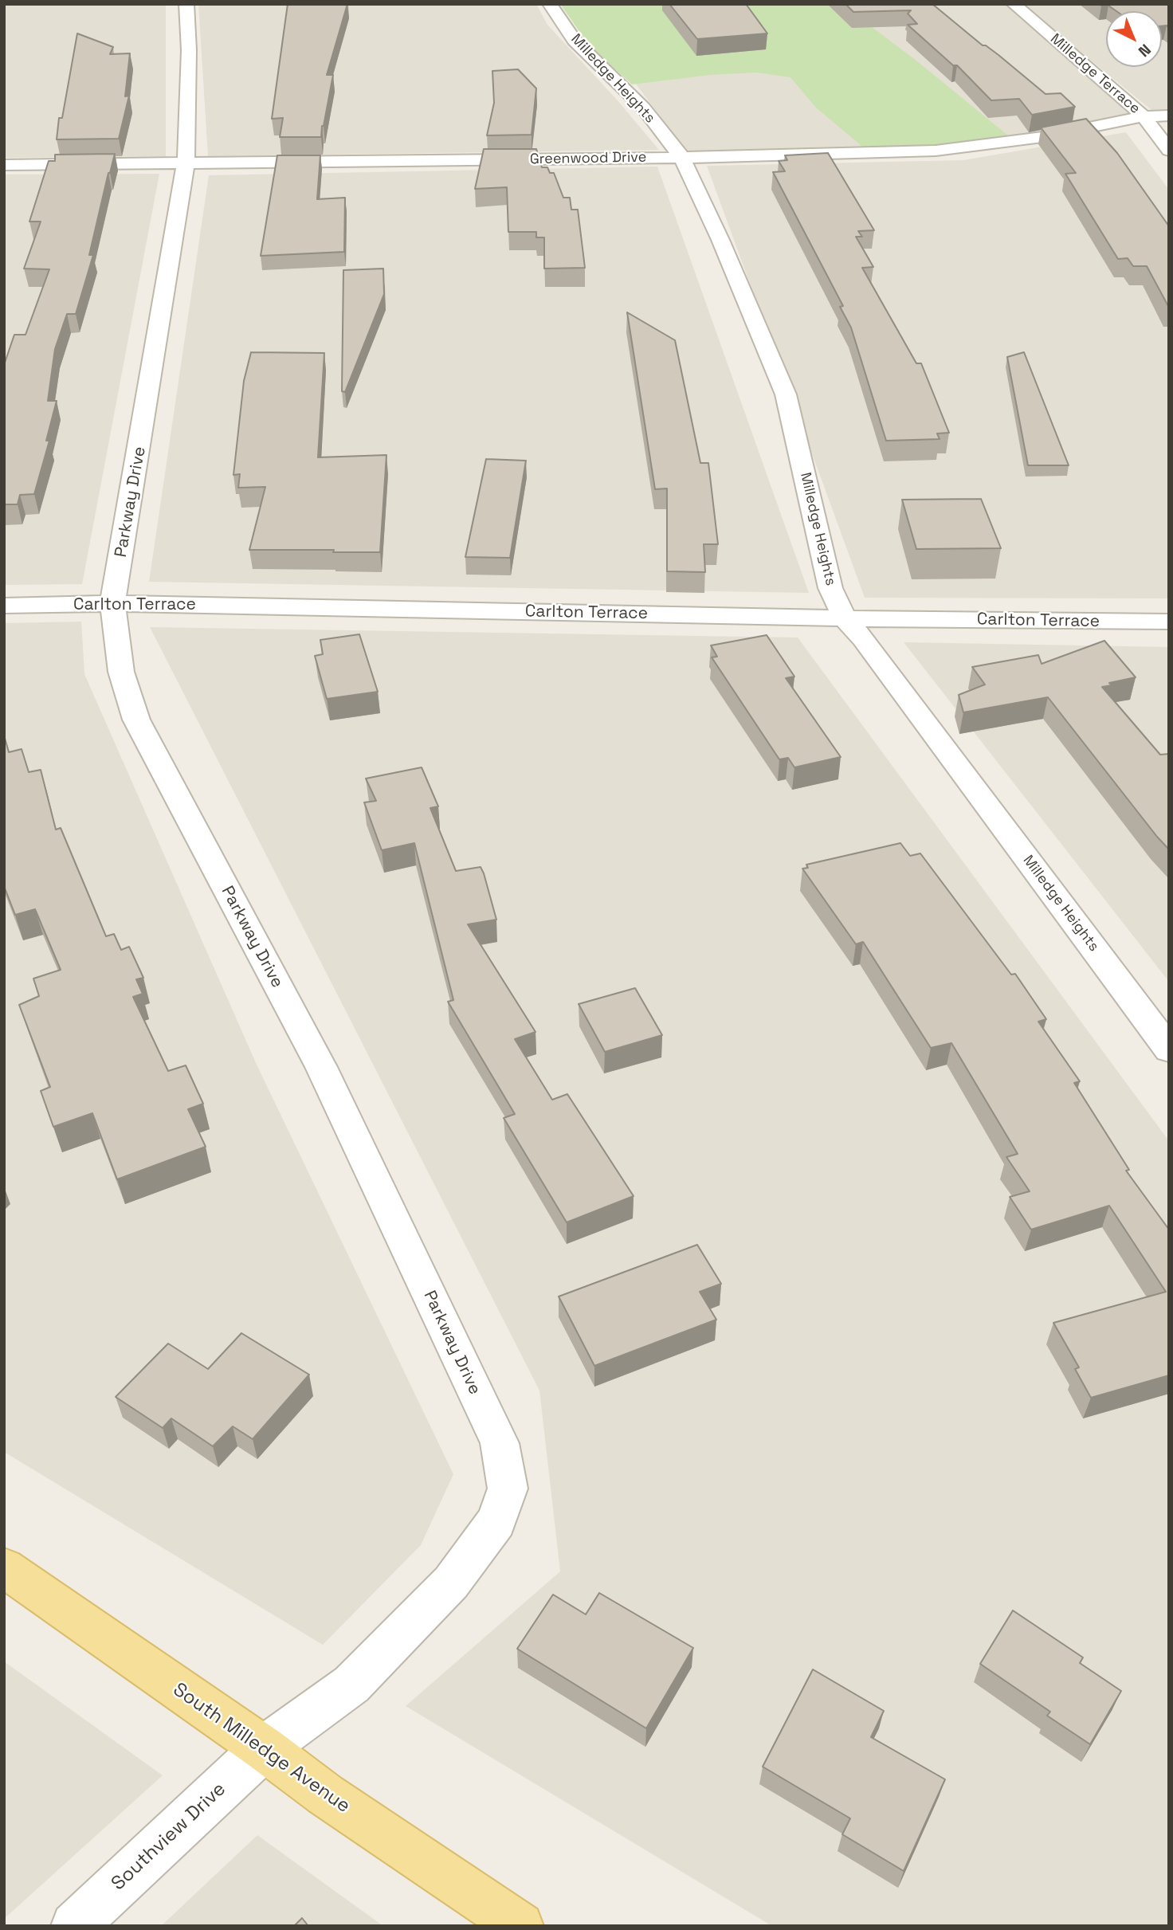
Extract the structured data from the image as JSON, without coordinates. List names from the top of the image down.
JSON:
{
  "streets": {
    "main road": ["South Milledge Avenue"],
    "street": [
      "Milledge Terrace",
      "Milledge Heights",
      "Greenwood Drive",
      "Parkway Drive",
      "Carlton Terrace",
      "Southview Drive"
    ]
  },
  "crossings": [
    ["Milledge Terrace", "Greenwood Drive"],
    ["Milledge Heights", "Greenwood Drive"],
    ["Milledge Heights", "Carlton Terrace"],
    ["Greenwood Drive", "Parkway Drive"],
    ["Parkway Drive", "Carlton Terrace"],
    ["Parkway Drive", "South Milledge Avenue"],
    ["Parkway Drive", "Southview Drive"],
    ["South Milledge Avenue", "Southview Drive"]
  ],
  "north": "bottom right"
}
